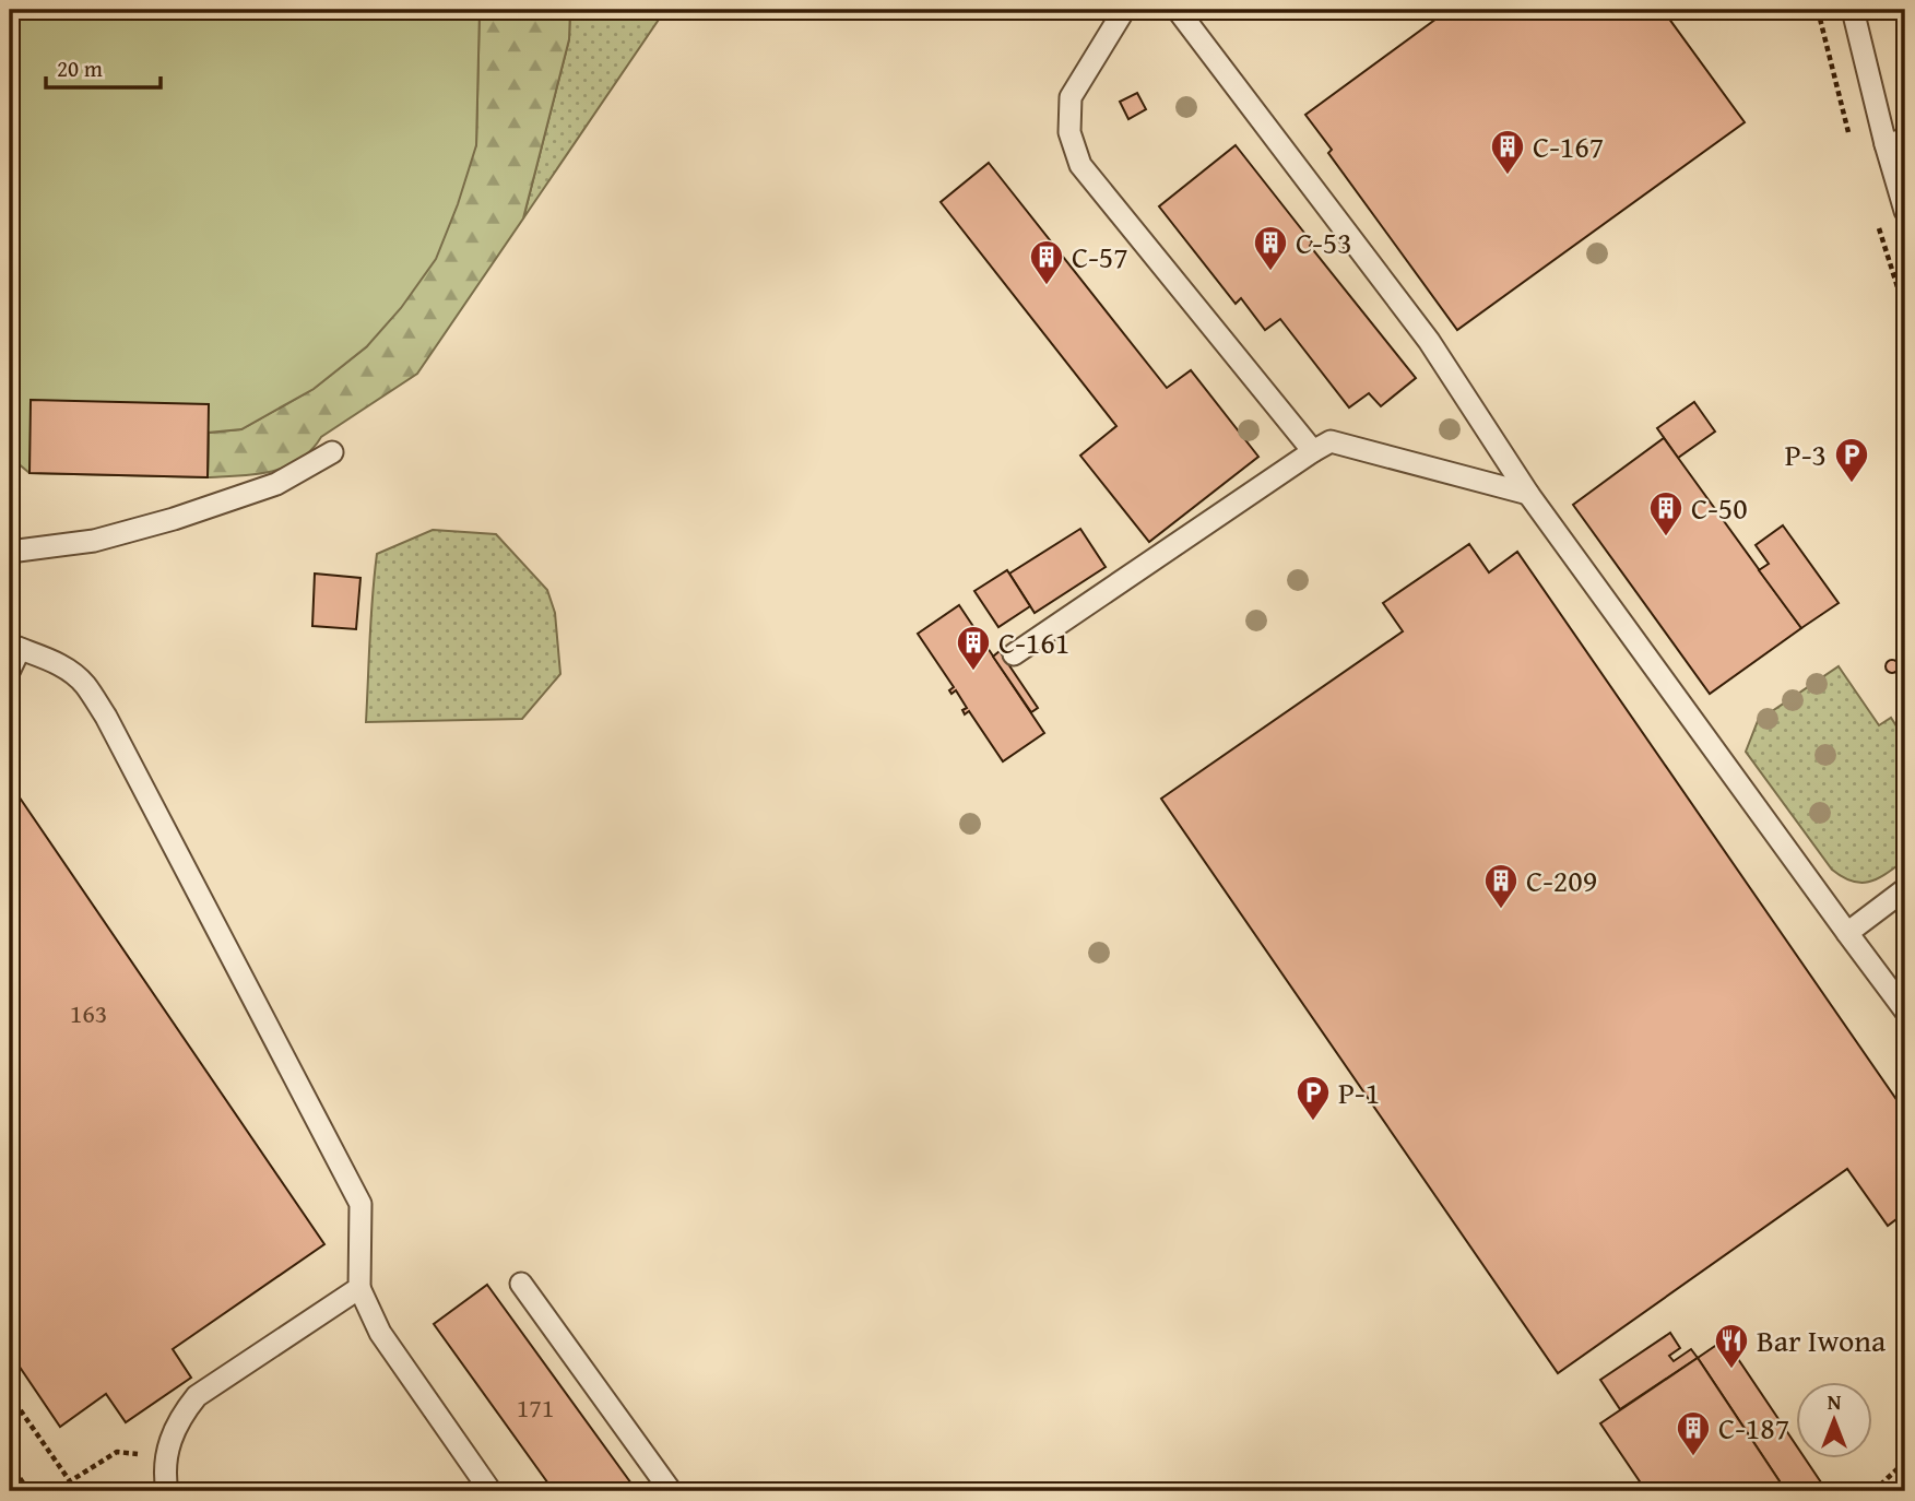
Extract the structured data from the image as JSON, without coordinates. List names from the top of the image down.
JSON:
{
  "places": {
    "building": [
      "C-167",
      "C-53",
      "C-57",
      "C-50",
      "C-161",
      "C-209",
      "C-187"
    ],
    "parking": ["P-3", "P-1"],
    "restaurant": ["Bar Iwona"]
  },
  "house_numbers": ["163", "171"],
  "scale_bar": "20 m",
  "north": "top"
}
